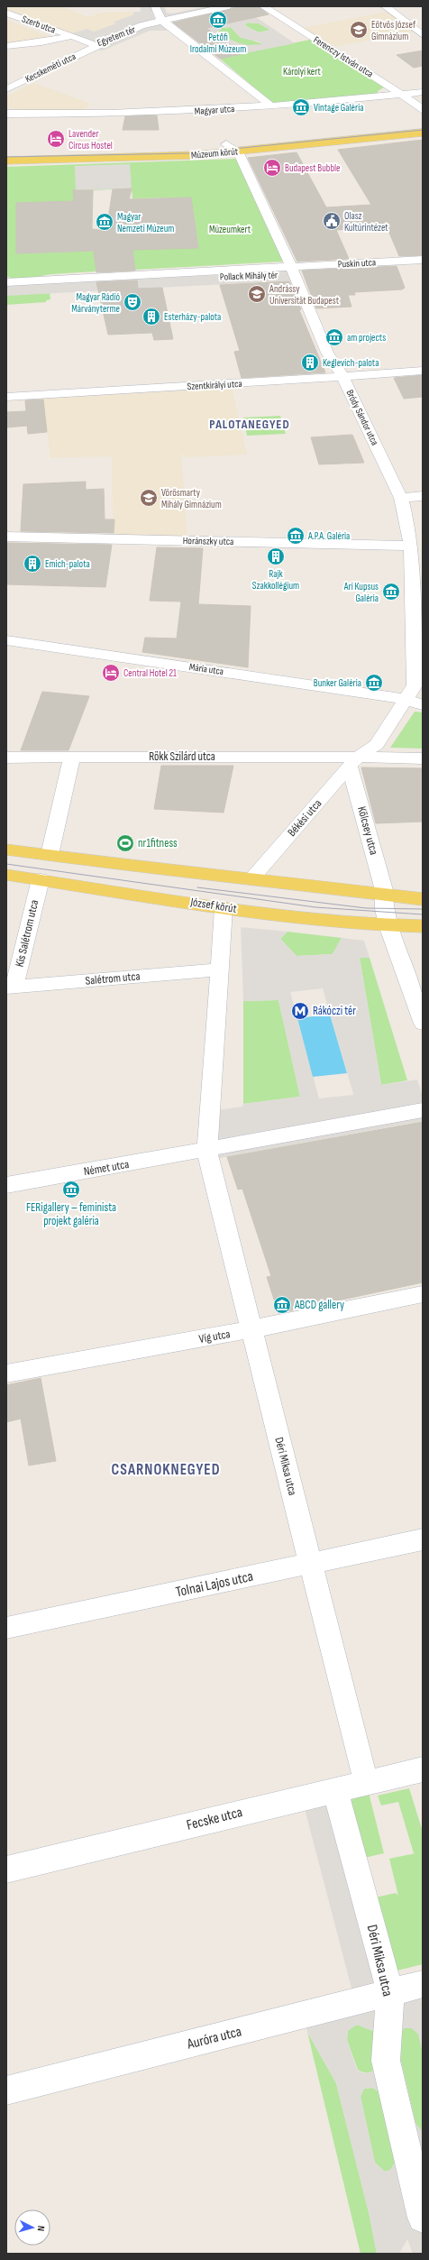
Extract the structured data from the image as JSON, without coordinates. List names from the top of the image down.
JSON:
{
  "streets": {
    "main road": ["Múzeum körút", "József körút"],
    "street": [
      "Szerb utca",
      "Egyetem tér",
      "Ferenczy István utca",
      "Kecskeméti utca",
      "Magyar utca",
      "Puskin utca",
      "Pollack Mihály tér",
      "Szentkirályi utca",
      "Bródy Sándor utca",
      "Horánszky utca",
      "Mária utca",
      "Rökk Szilárd utca",
      "Békési utca",
      "Kölcsey utca",
      "Kis Salétrom utca",
      "Salétrom utca",
      "Német utca",
      "Víg utca",
      "Déri Miksa utca",
      "Tolnai Lajos utca",
      "Fecske utca",
      "Auróra utca"
    ]
  },
  "crossings": [
    ["Szerb utca", "Egyetem tér"],
    ["Egyetem tér", "Kecskeméti utca"],
    ["Ferenczy István utca", "Magyar utca"],
    ["Múzeum körút", "Bródy Sándor utca"],
    ["Puskin utca", "Pollack Mihály tér"],
    ["Puskin utca", "Bródy Sándor utca"],
    ["Pollack Mihály tér", "Bródy Sándor utca"],
    ["Szentkirályi utca", "Bródy Sándor utca"],
    ["Bródy Sándor utca", "Horánszky utca"],
    ["Bródy Sándor utca", "Mária utca"],
    ["Bródy Sándor utca", "Rökk Szilárd utca"],
    ["Bródy Sándor utca", "Békési utca"],
    ["Bródy Sándor utca", "Kölcsey utca"],
    ["Rökk Szilárd utca", "Békési utca"],
    ["Rökk Szilárd utca", "Kölcsey utca"],
    ["Békési utca", "Kölcsey utca"],
    ["Kölcsey utca", "József körút"],
    ["József körút", "Kis Salétrom utca"],
    ["Kis Salétrom utca", "Salétrom utca"],
    ["Német utca", "Déri Miksa utca"],
    ["Víg utca", "Déri Miksa utca"],
    ["Déri Miksa utca", "Tolnai Lajos utca"],
    ["Déri Miksa utca", "Fecske utca"],
    ["Déri Miksa utca", "Auróra utca"]
  ],
  "districts": ["PALOTANEGYED", "CSARNOKNEGYED"],
  "parks": ["Károlyi kert", "Múzeumkert"],
  "places": {
    "museum": [
      "Petőfi Irodalmi Múzeum",
      "Vintage Galéria",
      "Magyar Nemzeti Múzeum",
      "am projects",
      "A.P.A. Galéria",
      "Ari Kupsus Galéria",
      "Bunker Galéria",
      "FERigallery – feminista projekt galéria",
      "ABCD gallery"
    ],
    "school or university": ["Eötvös József Gimnázium", "Andrássy Universität Budapest", "Vörösmarty Mihály Gimnázium"],
    "hotel": ["Lavender Circus Hostel", "Budapest Bubble", "Central Hotel 21"],
    "public building": ["Olasz Kultúrintézet"],
    "theatre": ["Magyar Rádió Márványterme"],
    "building": [
      "Esterházy-palota",
      "Keglevich-palota",
      "Rajk Szakkollégium",
      "Emich-palota"
    ],
    "sports": ["nr1fitness"],
    "metro station": ["Rákóczi tér"]
  },
  "north": "right"
}
